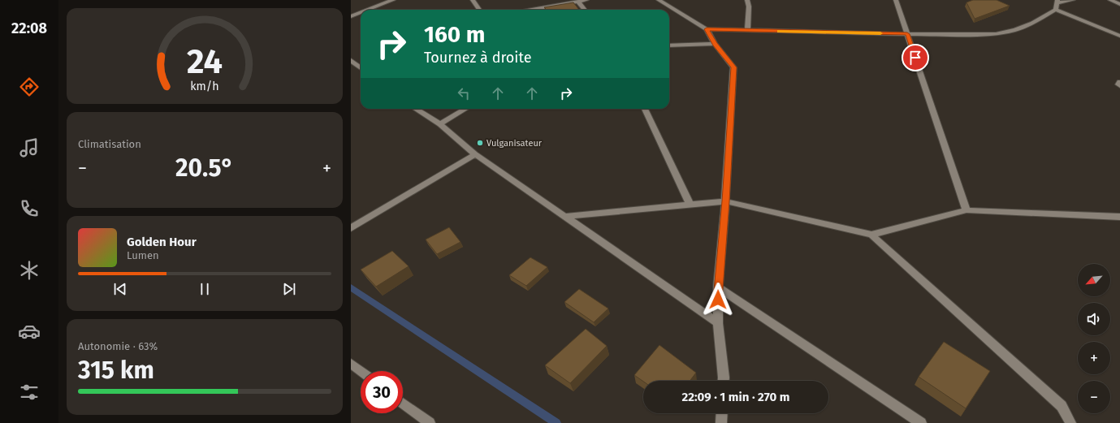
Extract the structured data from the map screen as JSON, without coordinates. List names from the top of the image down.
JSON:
{
  "places": ["Vulganisateur"],
  "north": "bottom left",
  "page": {
    "tabs": "22:08",
    "turn": ["160 m", "Tournez à droite"],
    "tile": [
      "Climatisation",
      ["Autonomie · 63%", "315 km"]
    ],
    "heat": ["−", "20.5°", "+"],
    "song": ["Golden Hour", "Lumen"],
    "map_buttons": ["+", "−"],
    "limit": "30",
    "trip": "22:09 · 1 min · 270 m",
    "gauge": ["24", "km/h"]
  }
}
